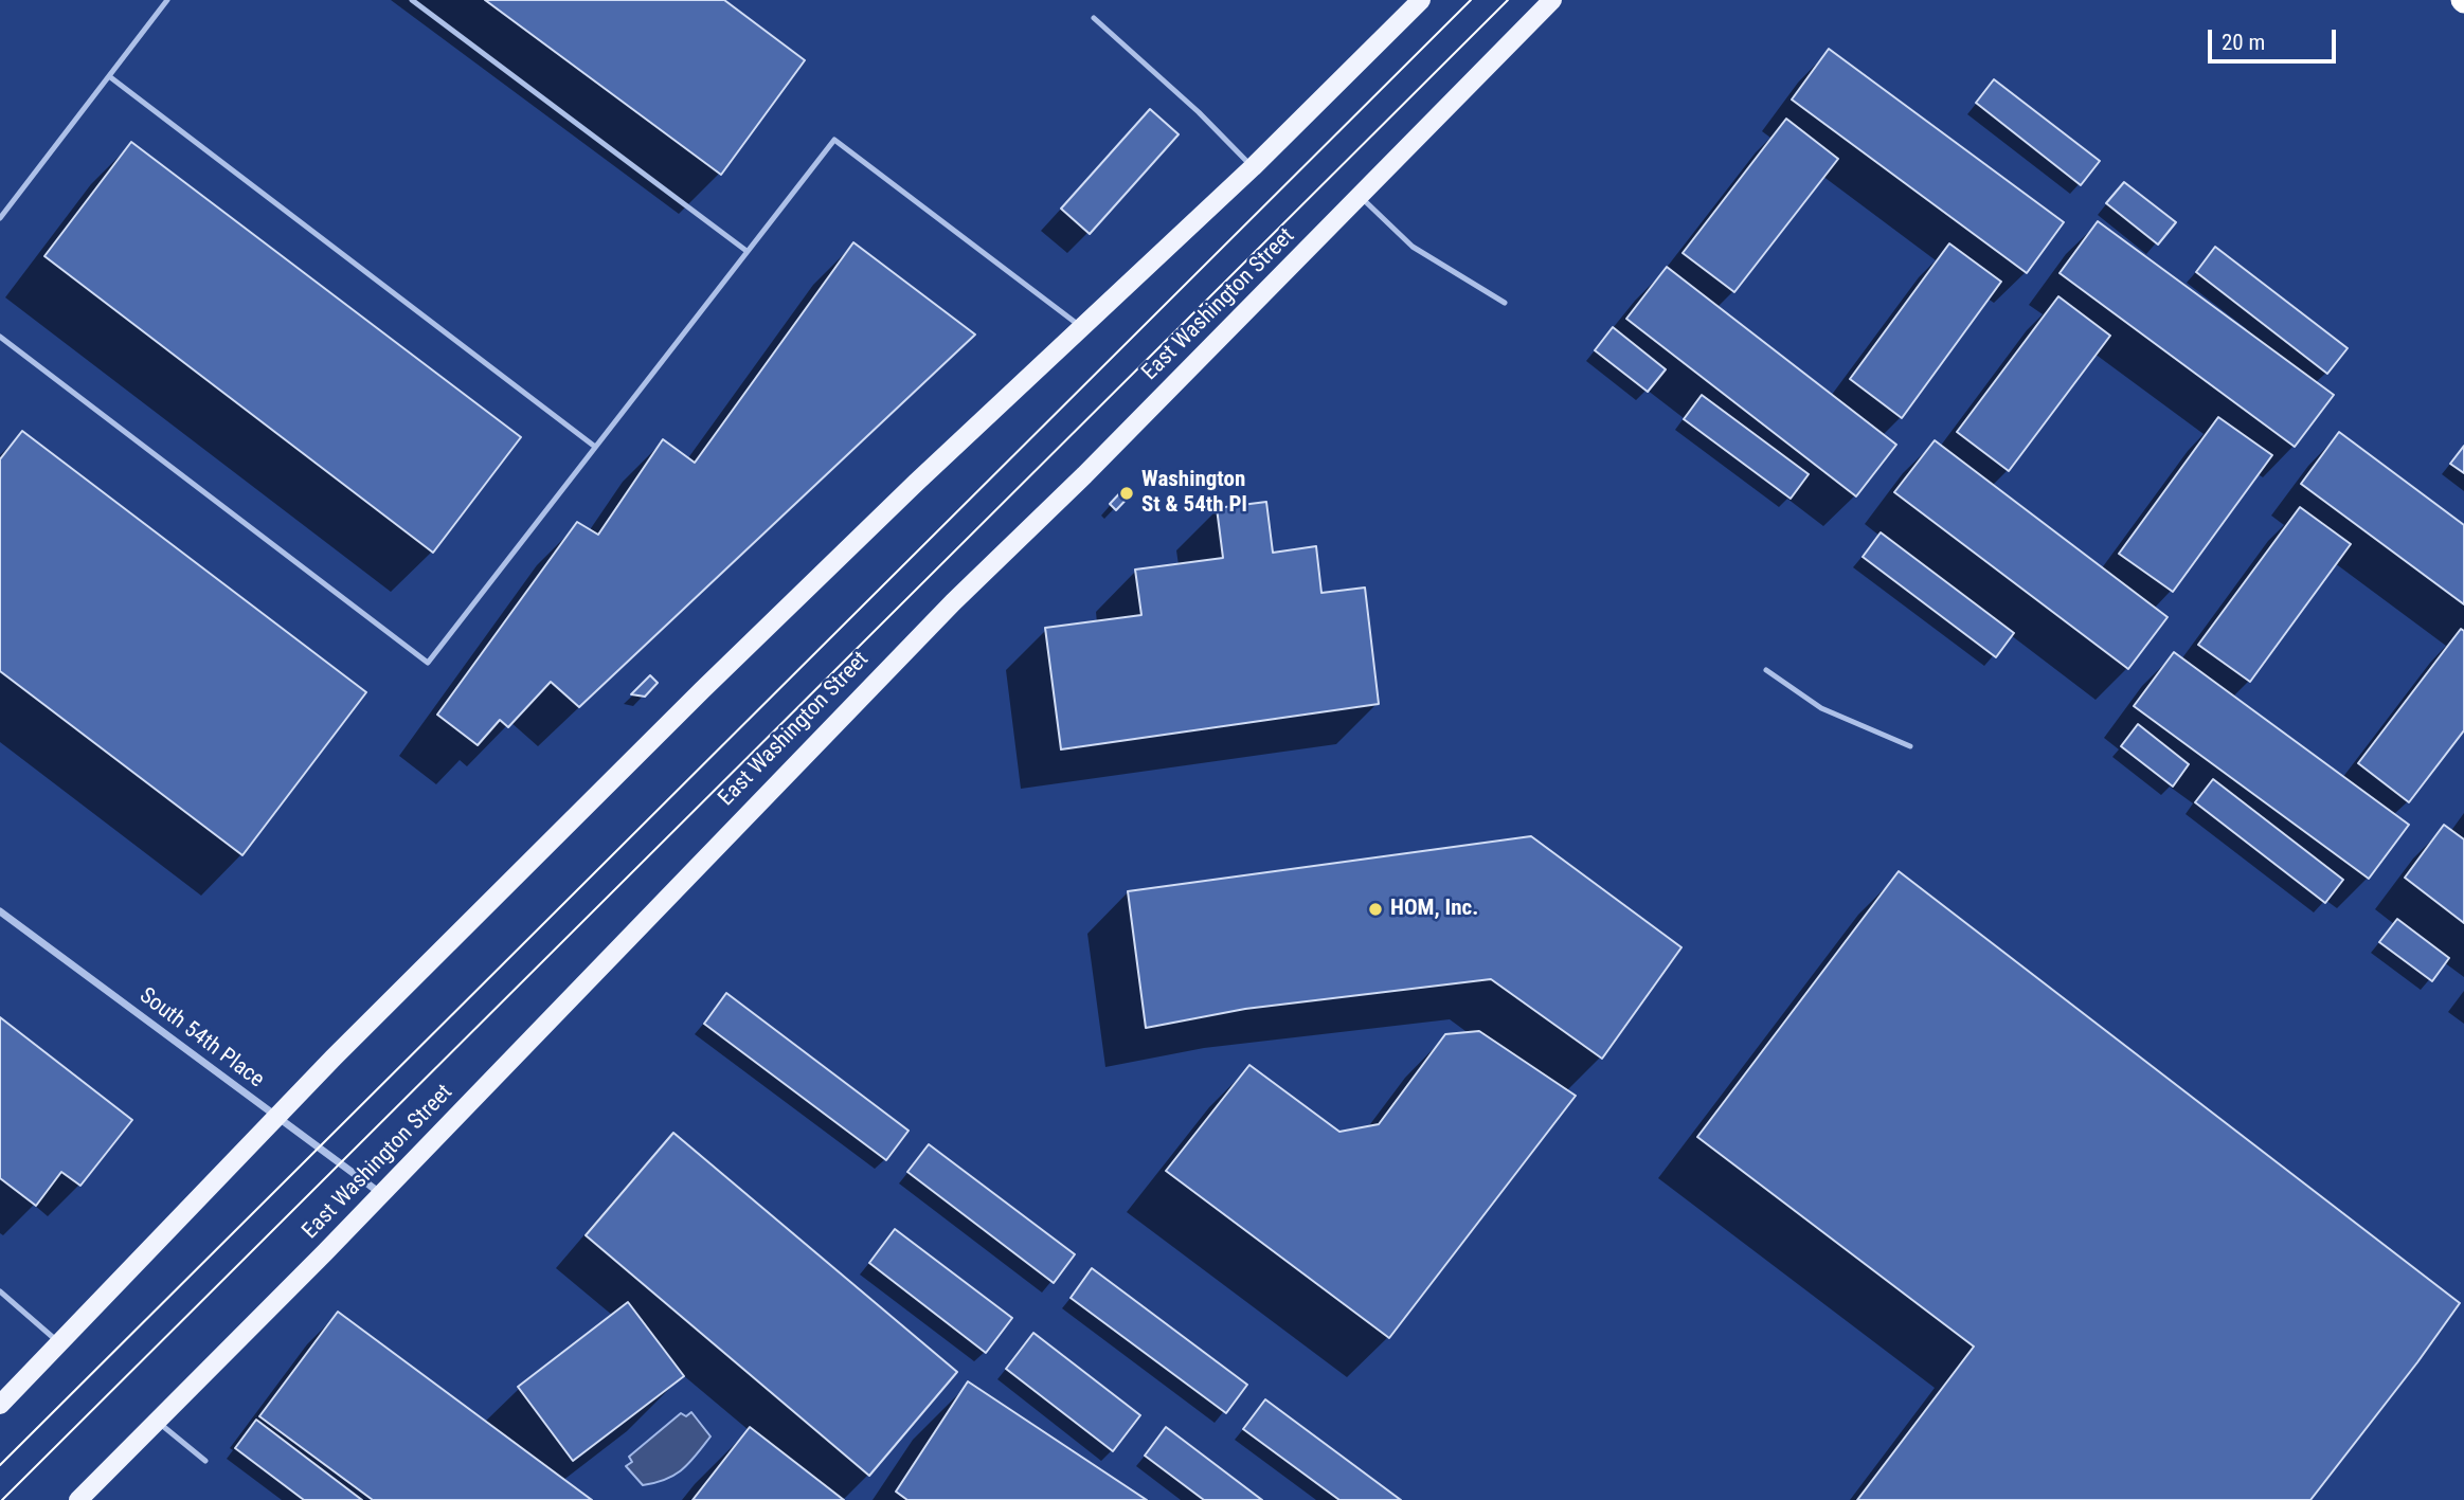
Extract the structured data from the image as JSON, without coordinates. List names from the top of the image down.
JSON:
{
  "streets": {
    "main road": ["East Washington Street"],
    "street": ["South 54th Place"]
  },
  "crossings": [
    ["East Washington Street", "South 54th Place"]
  ],
  "places": ["Washington St & 54th Pl", "HOM, Inc."],
  "scale_bar": "20 m"
}
